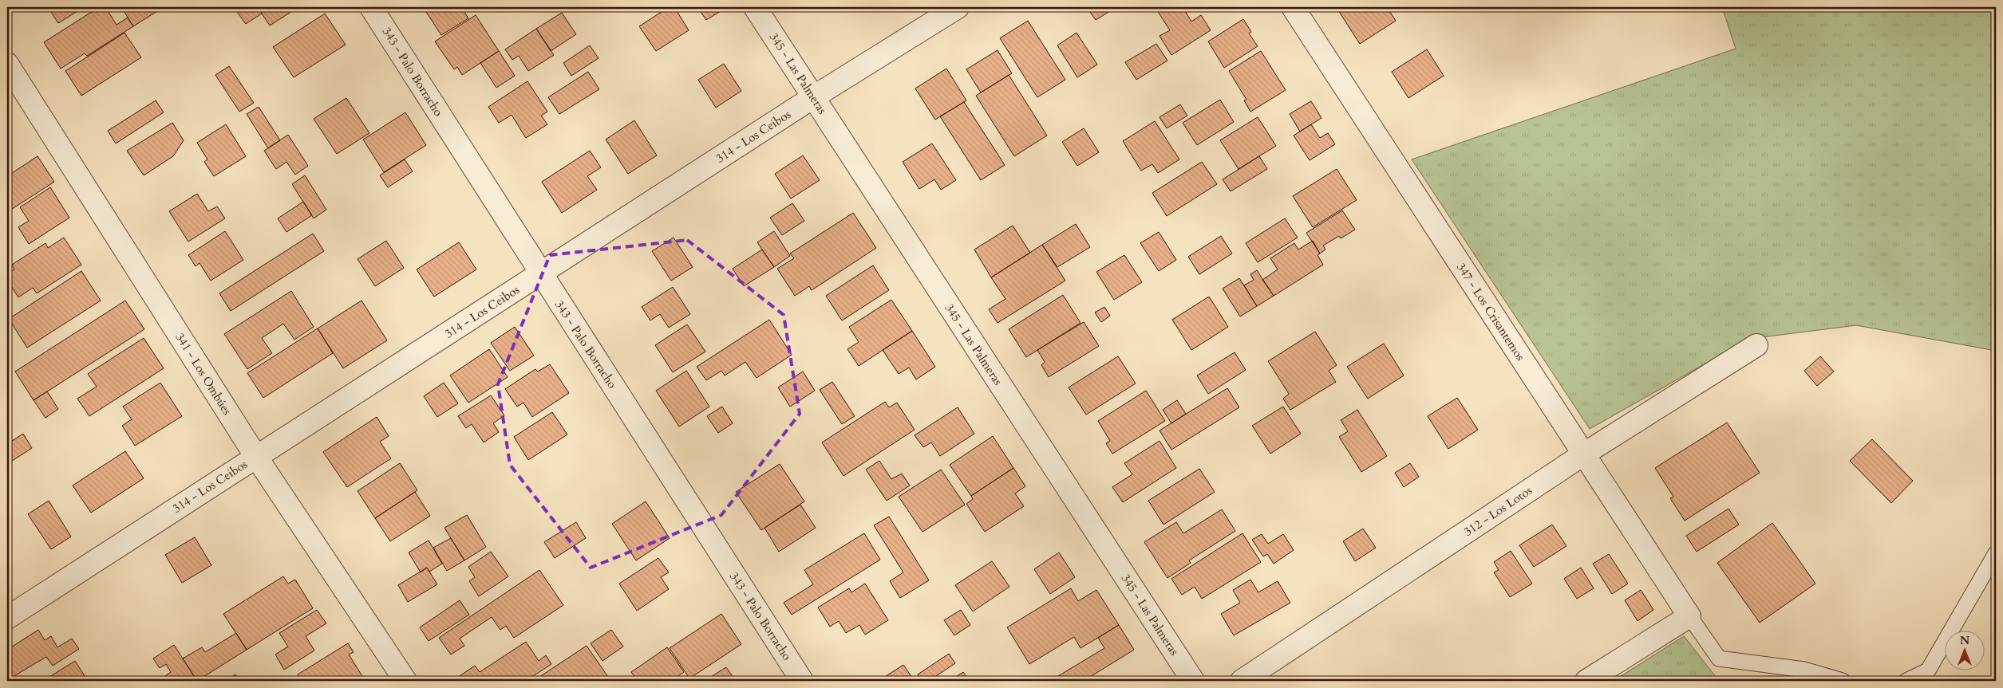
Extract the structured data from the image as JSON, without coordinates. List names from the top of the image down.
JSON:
{
  "streets": {
    "street": [
      "343 - Palo Borracho",
      "345 - Las Palmeras",
      "314 - Los Ceibos",
      "347 - Los Crisantemos",
      "341 - Los Ombúes",
      "312 - Los Lotos"
    ]
  },
  "crossings": [
    ["343 - Palo Borracho", "314 - Los Ceibos"],
    ["345 - Las Palmeras", "314 - Los Ceibos"],
    ["314 - Los Ceibos", "341 - Los Ombúes"],
    ["347 - Los Crisantemos", "312 - Los Lotos"]
  ],
  "north": "top"
}
